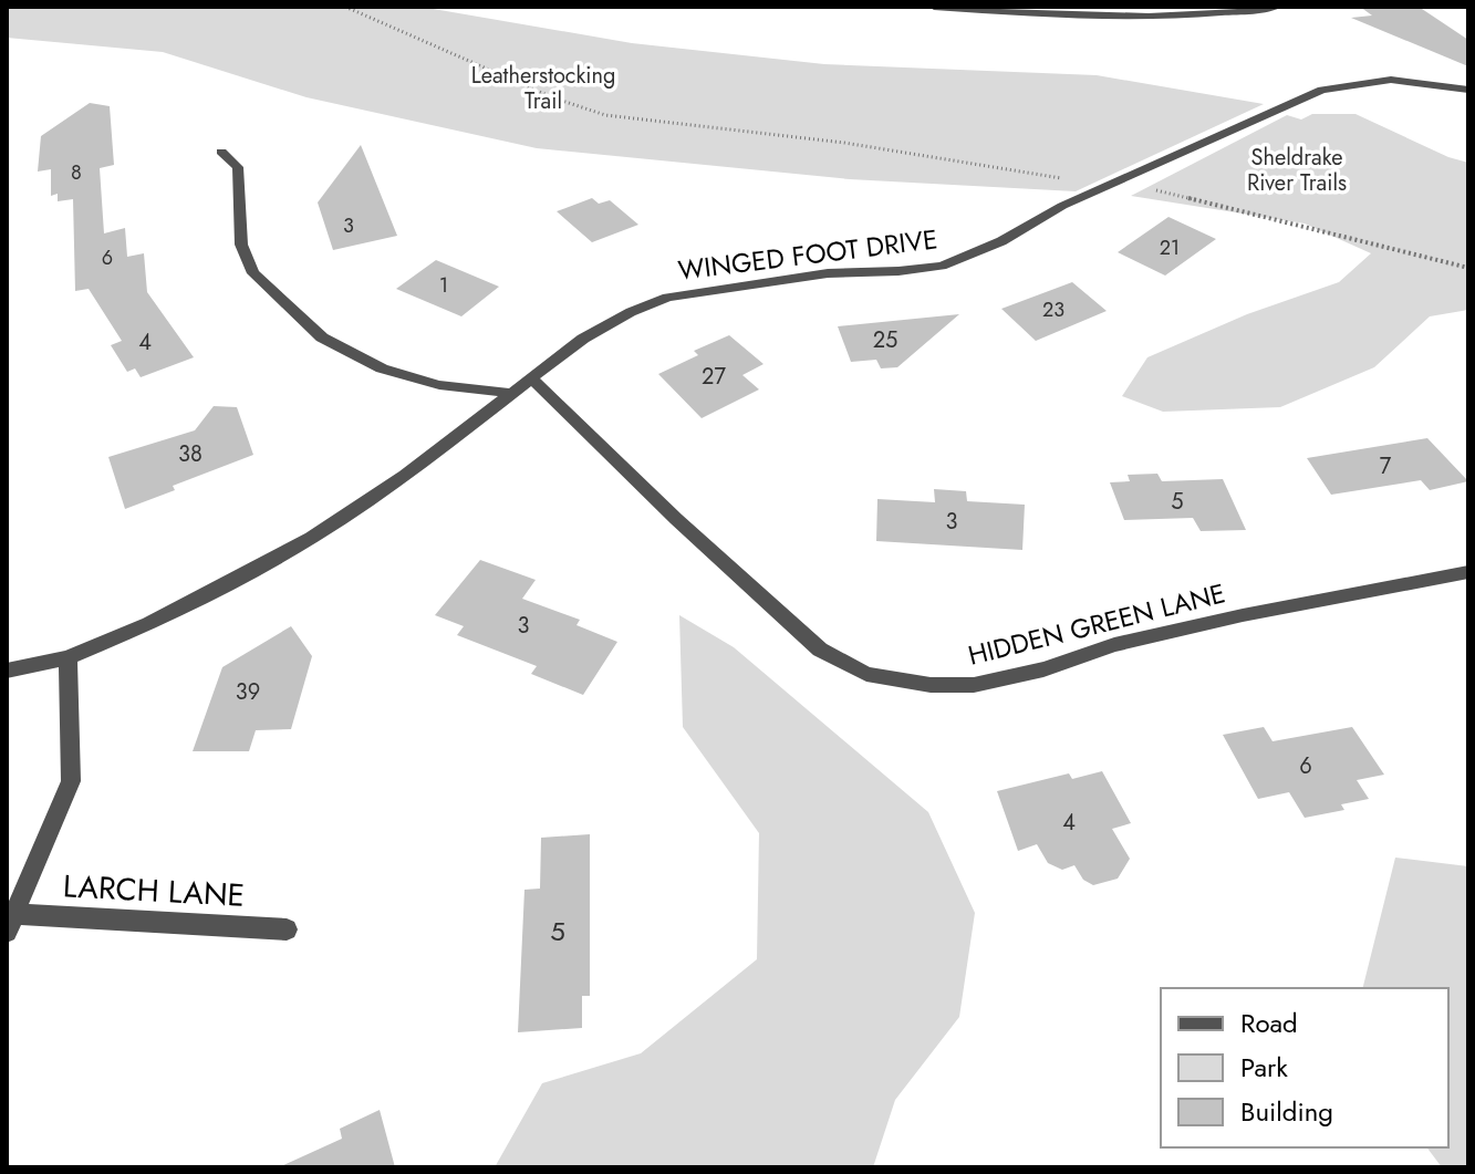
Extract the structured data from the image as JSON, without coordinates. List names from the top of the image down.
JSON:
{
  "streets": {
    "street": ["WINGED FOOT DRIVE", "HIDDEN GREEN LANE", "LARCH LANE"]
  },
  "crossings": [
    ["WINGED FOOT DRIVE", "HIDDEN GREEN LANE"]
  ],
  "parks": ["Leatherstocking Trail", "Sheldrake River Trails"],
  "house_numbers": [
    "8",
    "3",
    "21",
    "6",
    "1",
    "23",
    "25",
    "4",
    "27",
    "38",
    "7",
    "5",
    "3",
    "3",
    "39",
    "6",
    "4",
    "5"
  ],
  "legend": ["Road", "Park", "Building"]
}
